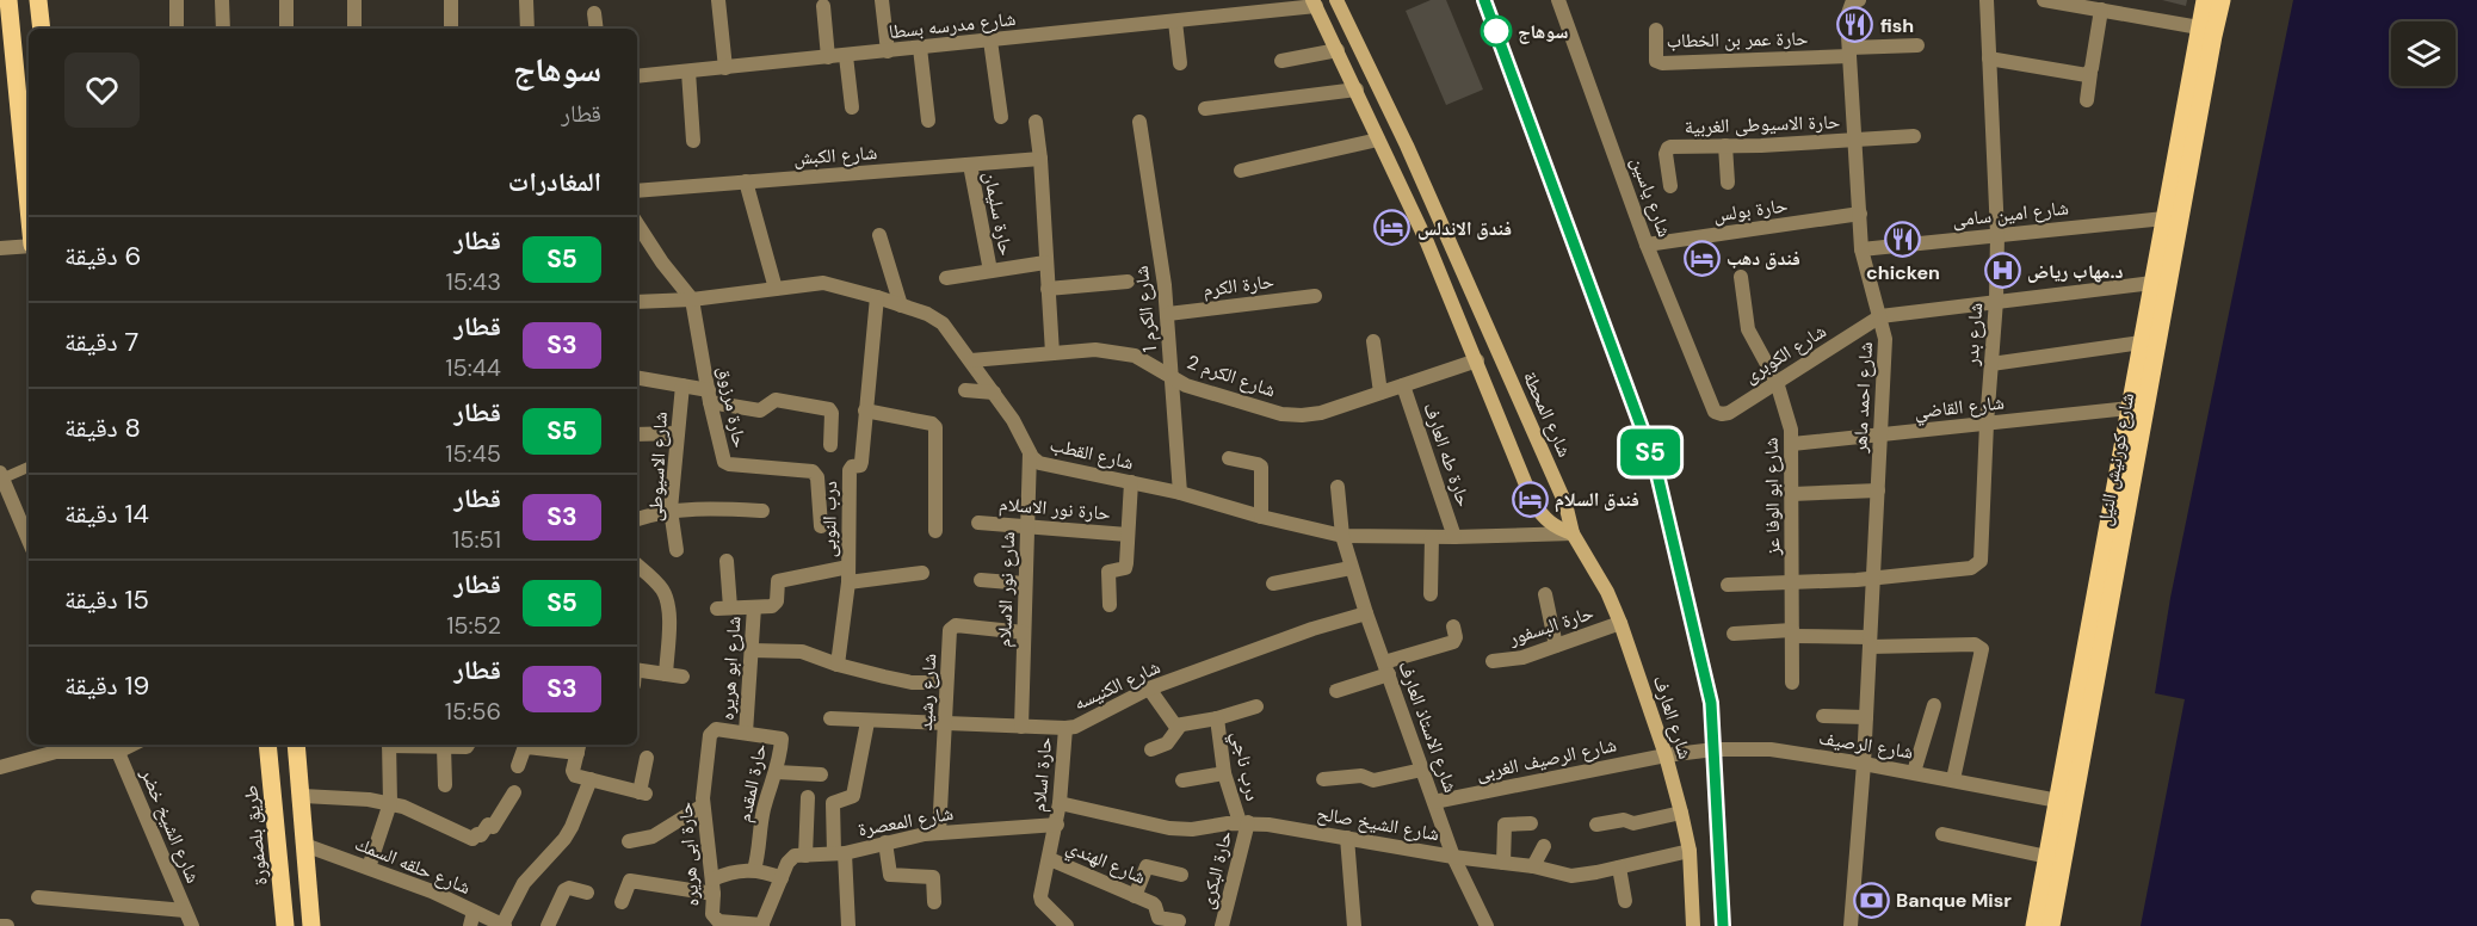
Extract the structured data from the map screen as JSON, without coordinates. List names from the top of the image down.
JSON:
{
  "streets": {
    "main road": ["شارع كورنيش النيل", "طريق بلصفورة"],
    "street": [
      "شارع مدرسه بسطا",
      "حارة عمر بن الخطاب",
      "حارة الاسيوطى الغربية",
      "شارع الكبش",
      "شارع ياسين",
      "حارة بولس",
      "حارة سليمان",
      "شارع امين سامى",
      "حارة الكرم",
      "شارع الكرم 1",
      "شارع بدر",
      "شارع الكوبرى",
      "شارع الكرم 2",
      "شارع احمد ماهر",
      "حارة مرزوق",
      "شارع القاضي",
      "شارع المحطة",
      "شارع القطب",
      "حارة طه العارف",
      "شارع الاسيوطى",
      "شارع ابو الوفا عز",
      "حارة نور الاسلام",
      "درب النوبى",
      "شارع نور الاسلام",
      "حارة البسفور",
      "شارع ابو هريره",
      "شارع الكنيسه",
      "شارع رشيد",
      "شارع العارف",
      "شارع الاستاذ العارف",
      "شارع الرصيف",
      "شارع الرصيف الغربى",
      "درب ناجي",
      "حارة اسلام",
      "حارة المقدم",
      "شارع المعصرة",
      "شارع الشيخ صالح",
      "شارع الشيخ خضر",
      "حارة ابى هريره",
      "شارع الهندي",
      "شارع حلقه السمك",
      "حارة البكرى"
    ]
  },
  "crossings": [
    ["حارة عمر بن الخطاب", "شارع احمد ماهر"],
    ["حارة الاسيوطى الغربية", "شارع احمد ماهر"],
    ["شارع الكبش", "حارة سليمان"],
    ["شارع ياسين", "حارة بولس"],
    ["شارع ياسين", "شارع الكوبرى"],
    ["حارة بولس", "شارع احمد ماهر"],
    ["شارع امين سامى", "شارع بدر"],
    ["شارع امين سامى", "شارع احمد ماهر"],
    ["شارع امين سامى", "شارع كورنيش النيل"],
    ["حارة الكرم", "شارع الكرم 1"],
    ["شارع الكرم 1", "شارع الكرم 2"],
    ["شارع الكرم 1", "شارع القطب"],
    ["شارع بدر", "شارع احمد ماهر"],
    ["شارع بدر", "شارع القاضي"],
    ["شارع الكوبرى", "شارع احمد ماهر"],
    ["شارع الكوبرى", "شارع ابو الوفا عز"],
    ["شارع الكرم 2", "شارع القطب"],
    ["شارع الكرم 2", "حارة طه العارف"],
    ["شارع احمد ماهر", "شارع القاضي"],
    ["شارع احمد ماهر", "شارع الرصيف"],
    ["حارة مرزوق", "شارع القطب"],
    ["شارع القاضي", "شارع كورنيش النيل"],
    ["شارع القاضي", "شارع ابو الوفا عز"],
    ["شارع المحطة", "شارع القطب"],
    ["شارع المحطة", "شارع العارف"],
    ["شارع القطب", "حارة طه العارف"],
    ["شارع القطب", "حارة نور الاسلام"],
    ["شارع القطب", "درب النوبى"],
    ["شارع القطب", "شارع نور الاسلام"],
    ["شارع القطب", "شارع العارف"],
    ["شارع القطب", "شارع الاستاذ العارف"],
    ["شارع كورنيش النيل", "شارع الرصيف"],
    ["حارة نور الاسلام", "شارع نور الاسلام"],
    ["درب النوبى", "شارع ابو هريره"],
    ["شارع نور الاسلام", "شارع الكنيسه"],
    ["شارع نور الاسلام", "شارع رشيد"],
    ["حارة البسفور", "شارع العارف"],
    ["شارع ابو هريره", "حارة المقدم"],
    ["شارع ابو هريره", "حارة ابى هريره"],
    ["شارع الكنيسه", "شارع رشيد"],
    ["شارع الكنيسه", "شارع الاستاذ العارف"],
    ["شارع الكنيسه", "حارة اسلام"],
    ["شارع رشيد", "شارع المعصرة"],
    ["شارع العارف", "شارع الرصيف"],
    ["شارع العارف", "شارع الرصيف الغربى"],
    ["شارع العارف", "شارع الشيخ صالح"],
    ["شارع الاستاذ العارف", "شارع الرصيف الغربى"],
    ["شارع الاستاذ العارف", "شارع الشيخ صالح"],
    ["شارع الرصيف", "شارع الرصيف الغربى"],
    ["درب ناجي", "شارع الشيخ صالح"],
    ["درب ناجي", "حارة البكرى"],
    ["حارة اسلام", "شارع المعصرة"],
    ["حارة اسلام", "شارع الشيخ صالح"],
    ["حارة اسلام", "شارع الهندي"],
    ["حارة المقدم", "حارة ابى هريره"],
    ["شارع المعصرة", "شارع الهندي"],
    ["شارع الشيخ صالح", "حارة البكرى"]
  ],
  "places": {
    "restaurant": ["fish", "chicken"],
    "other": ["سوهاج"],
    "hotel": ["فندق الاندلس", "فندق دهب", "فندق السلام"],
    "hospital": ["د.مهاب رياض"],
    "bank": ["Banque Misr"]
  },
  "page": {
    "on_map": "S5",
    "heading": [
      ["سوهاج", "قطار"],
      "المغادرات"
    ],
    "list": [
      {
        "mark": "S5",
        "name": "قطار",
        "note": "15:43",
        "value": "6 دقيقة"
      },
      {
        "mark": "S3",
        "name": "قطار",
        "note": "15:44",
        "value": "7 دقيقة"
      },
      {
        "mark": "S5",
        "name": "قطار",
        "note": "15:45",
        "value": "8 دقيقة"
      },
      {
        "mark": "S3",
        "name": "قطار",
        "note": "15:51",
        "value": "14 دقيقة"
      },
      {
        "mark": "S5",
        "name": "قطار",
        "note": "15:52",
        "value": "15 دقيقة"
      },
      {
        "mark": "S3",
        "name": "قطار",
        "note": "15:56",
        "value": "19 دقيقة"
      }
    ]
  }
}
